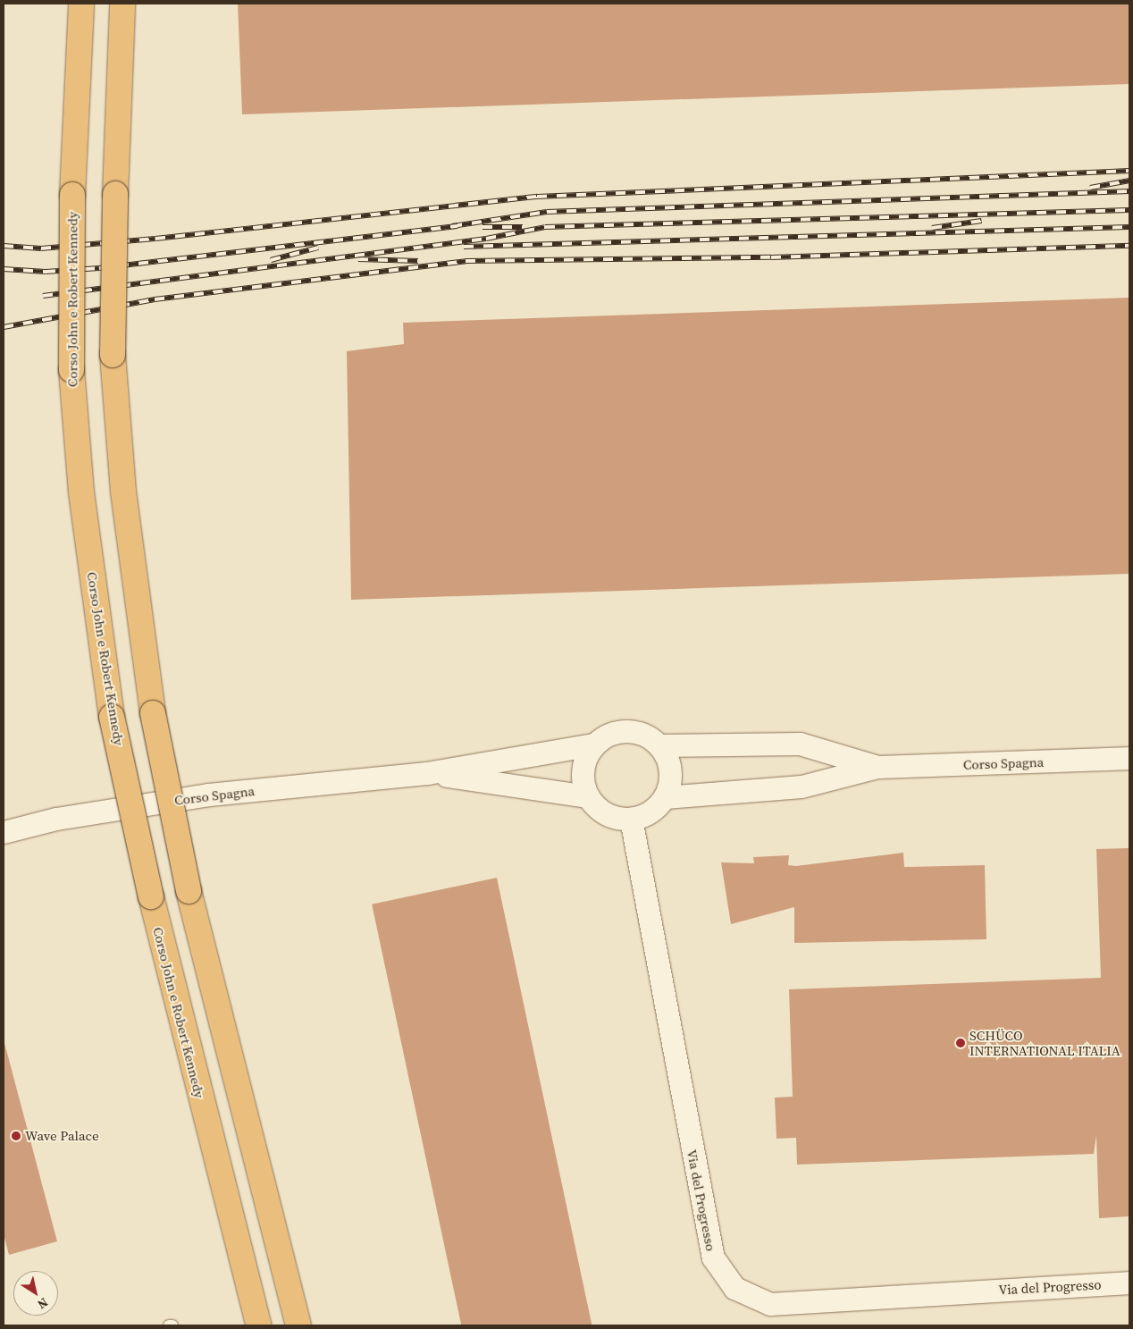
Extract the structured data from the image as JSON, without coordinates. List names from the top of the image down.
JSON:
{
  "streets": {
    "highway": ["Corso John e Robert Kennedy"],
    "street": ["Corso Spagna", "Via del Progresso"]
  },
  "crossings": [
    ["Corso Spagna", "Via del Progresso"]
  ],
  "places": ["SCHÜCO INTERNATIONAL ITALIA", "Wave Palace"],
  "north": "bottom right"
}
